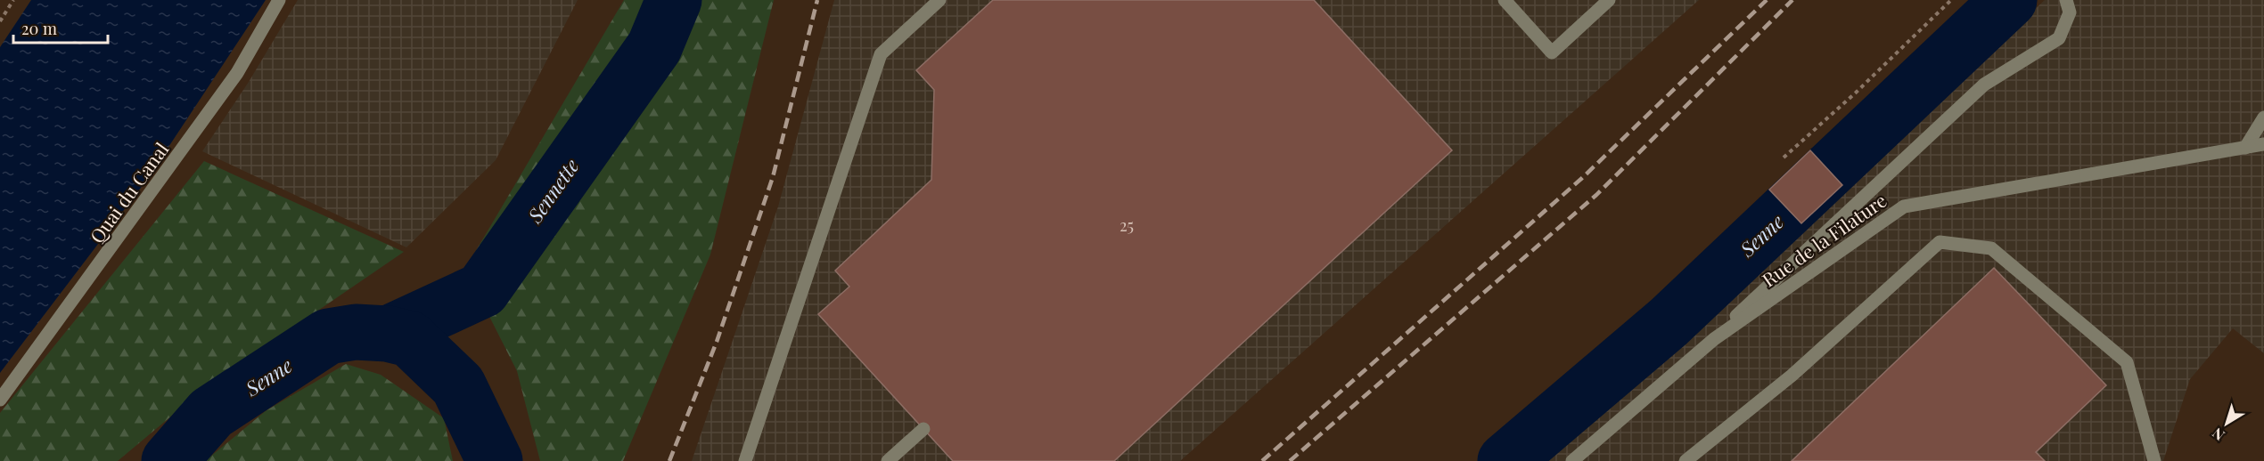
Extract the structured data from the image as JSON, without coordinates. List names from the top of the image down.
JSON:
{
  "streets": {
    "street": ["Quai du Canal", "Rue de la Filature"]
  },
  "water": ["Sennette", "Senne"],
  "house_numbers": ["25"],
  "scale_bar": "20 m",
  "north": "bottom left"
}
